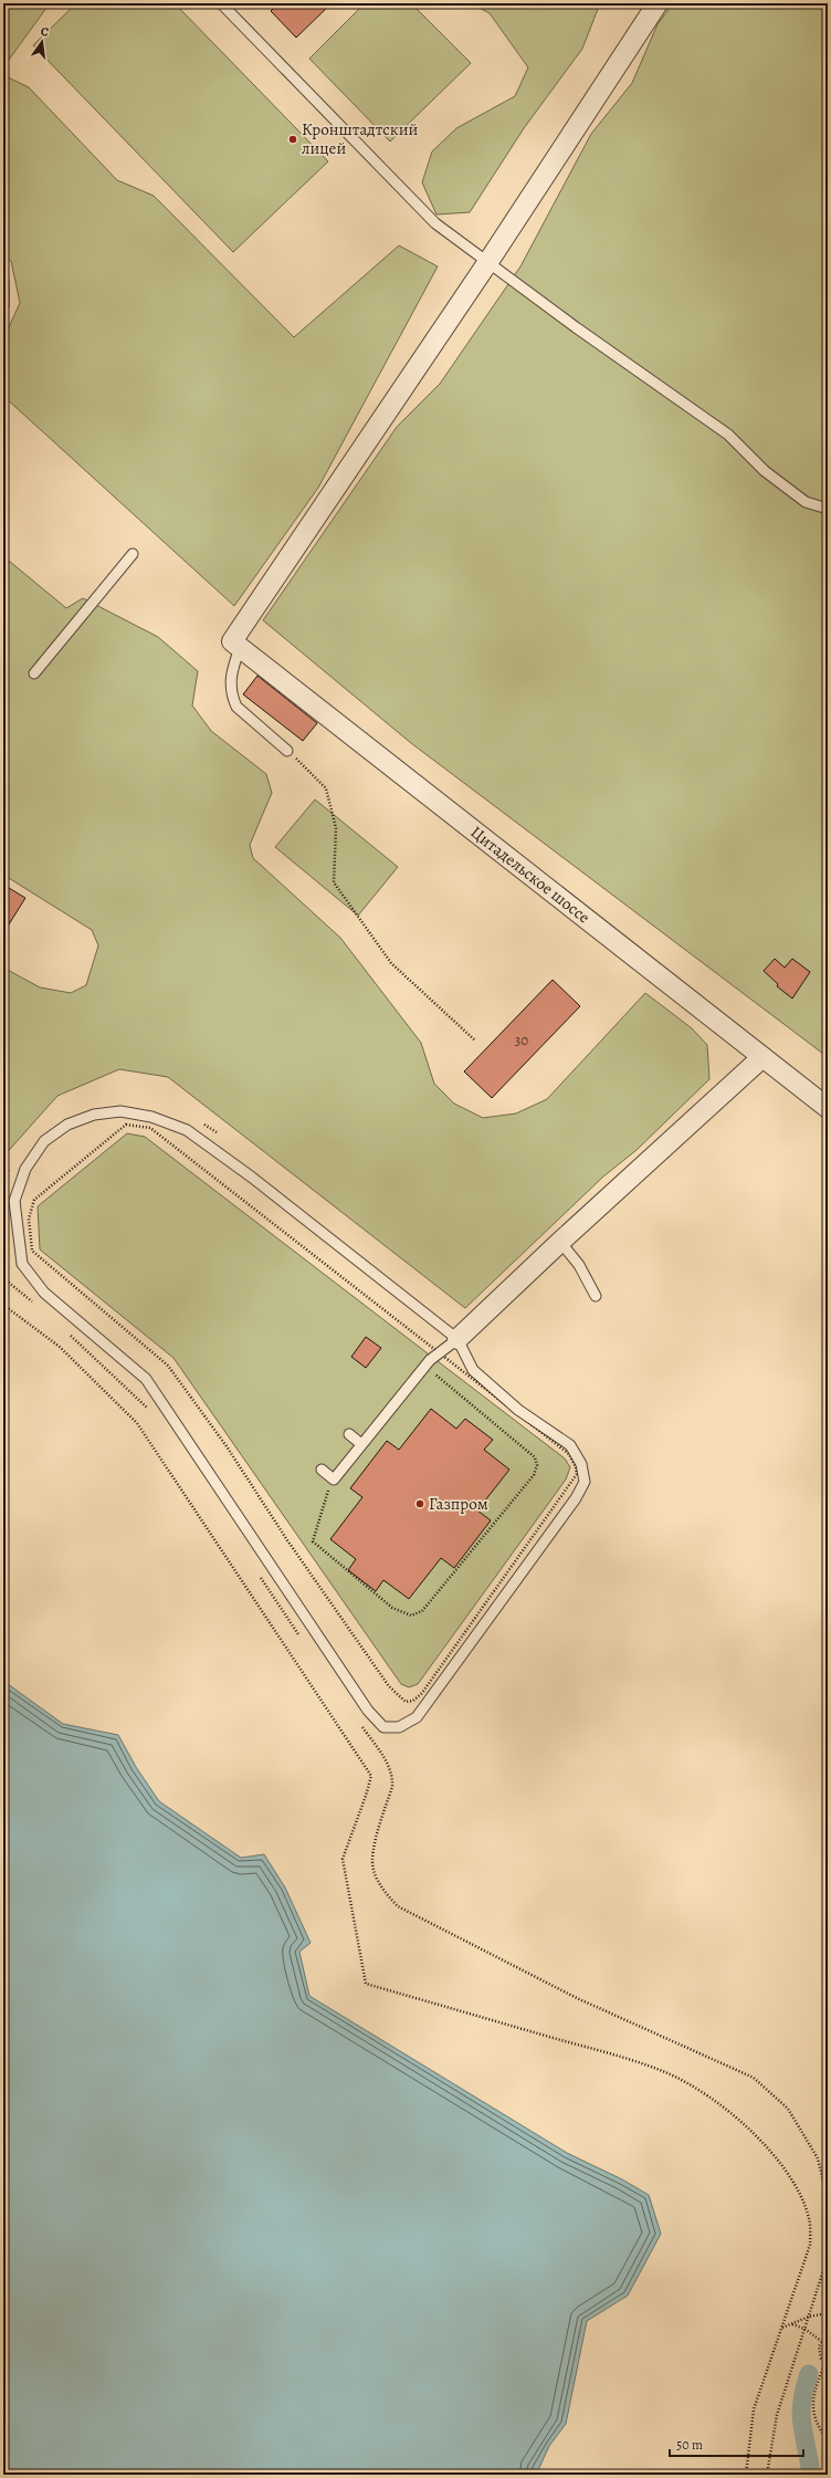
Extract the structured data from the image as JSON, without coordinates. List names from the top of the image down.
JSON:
{
  "streets": {
    "street": ["Цитадельское шоссе"]
  },
  "places": ["Кронштадтский лицей", "Газпром"],
  "house_numbers": ["30"],
  "scale_bar": "50 m",
  "north": "top"
}
